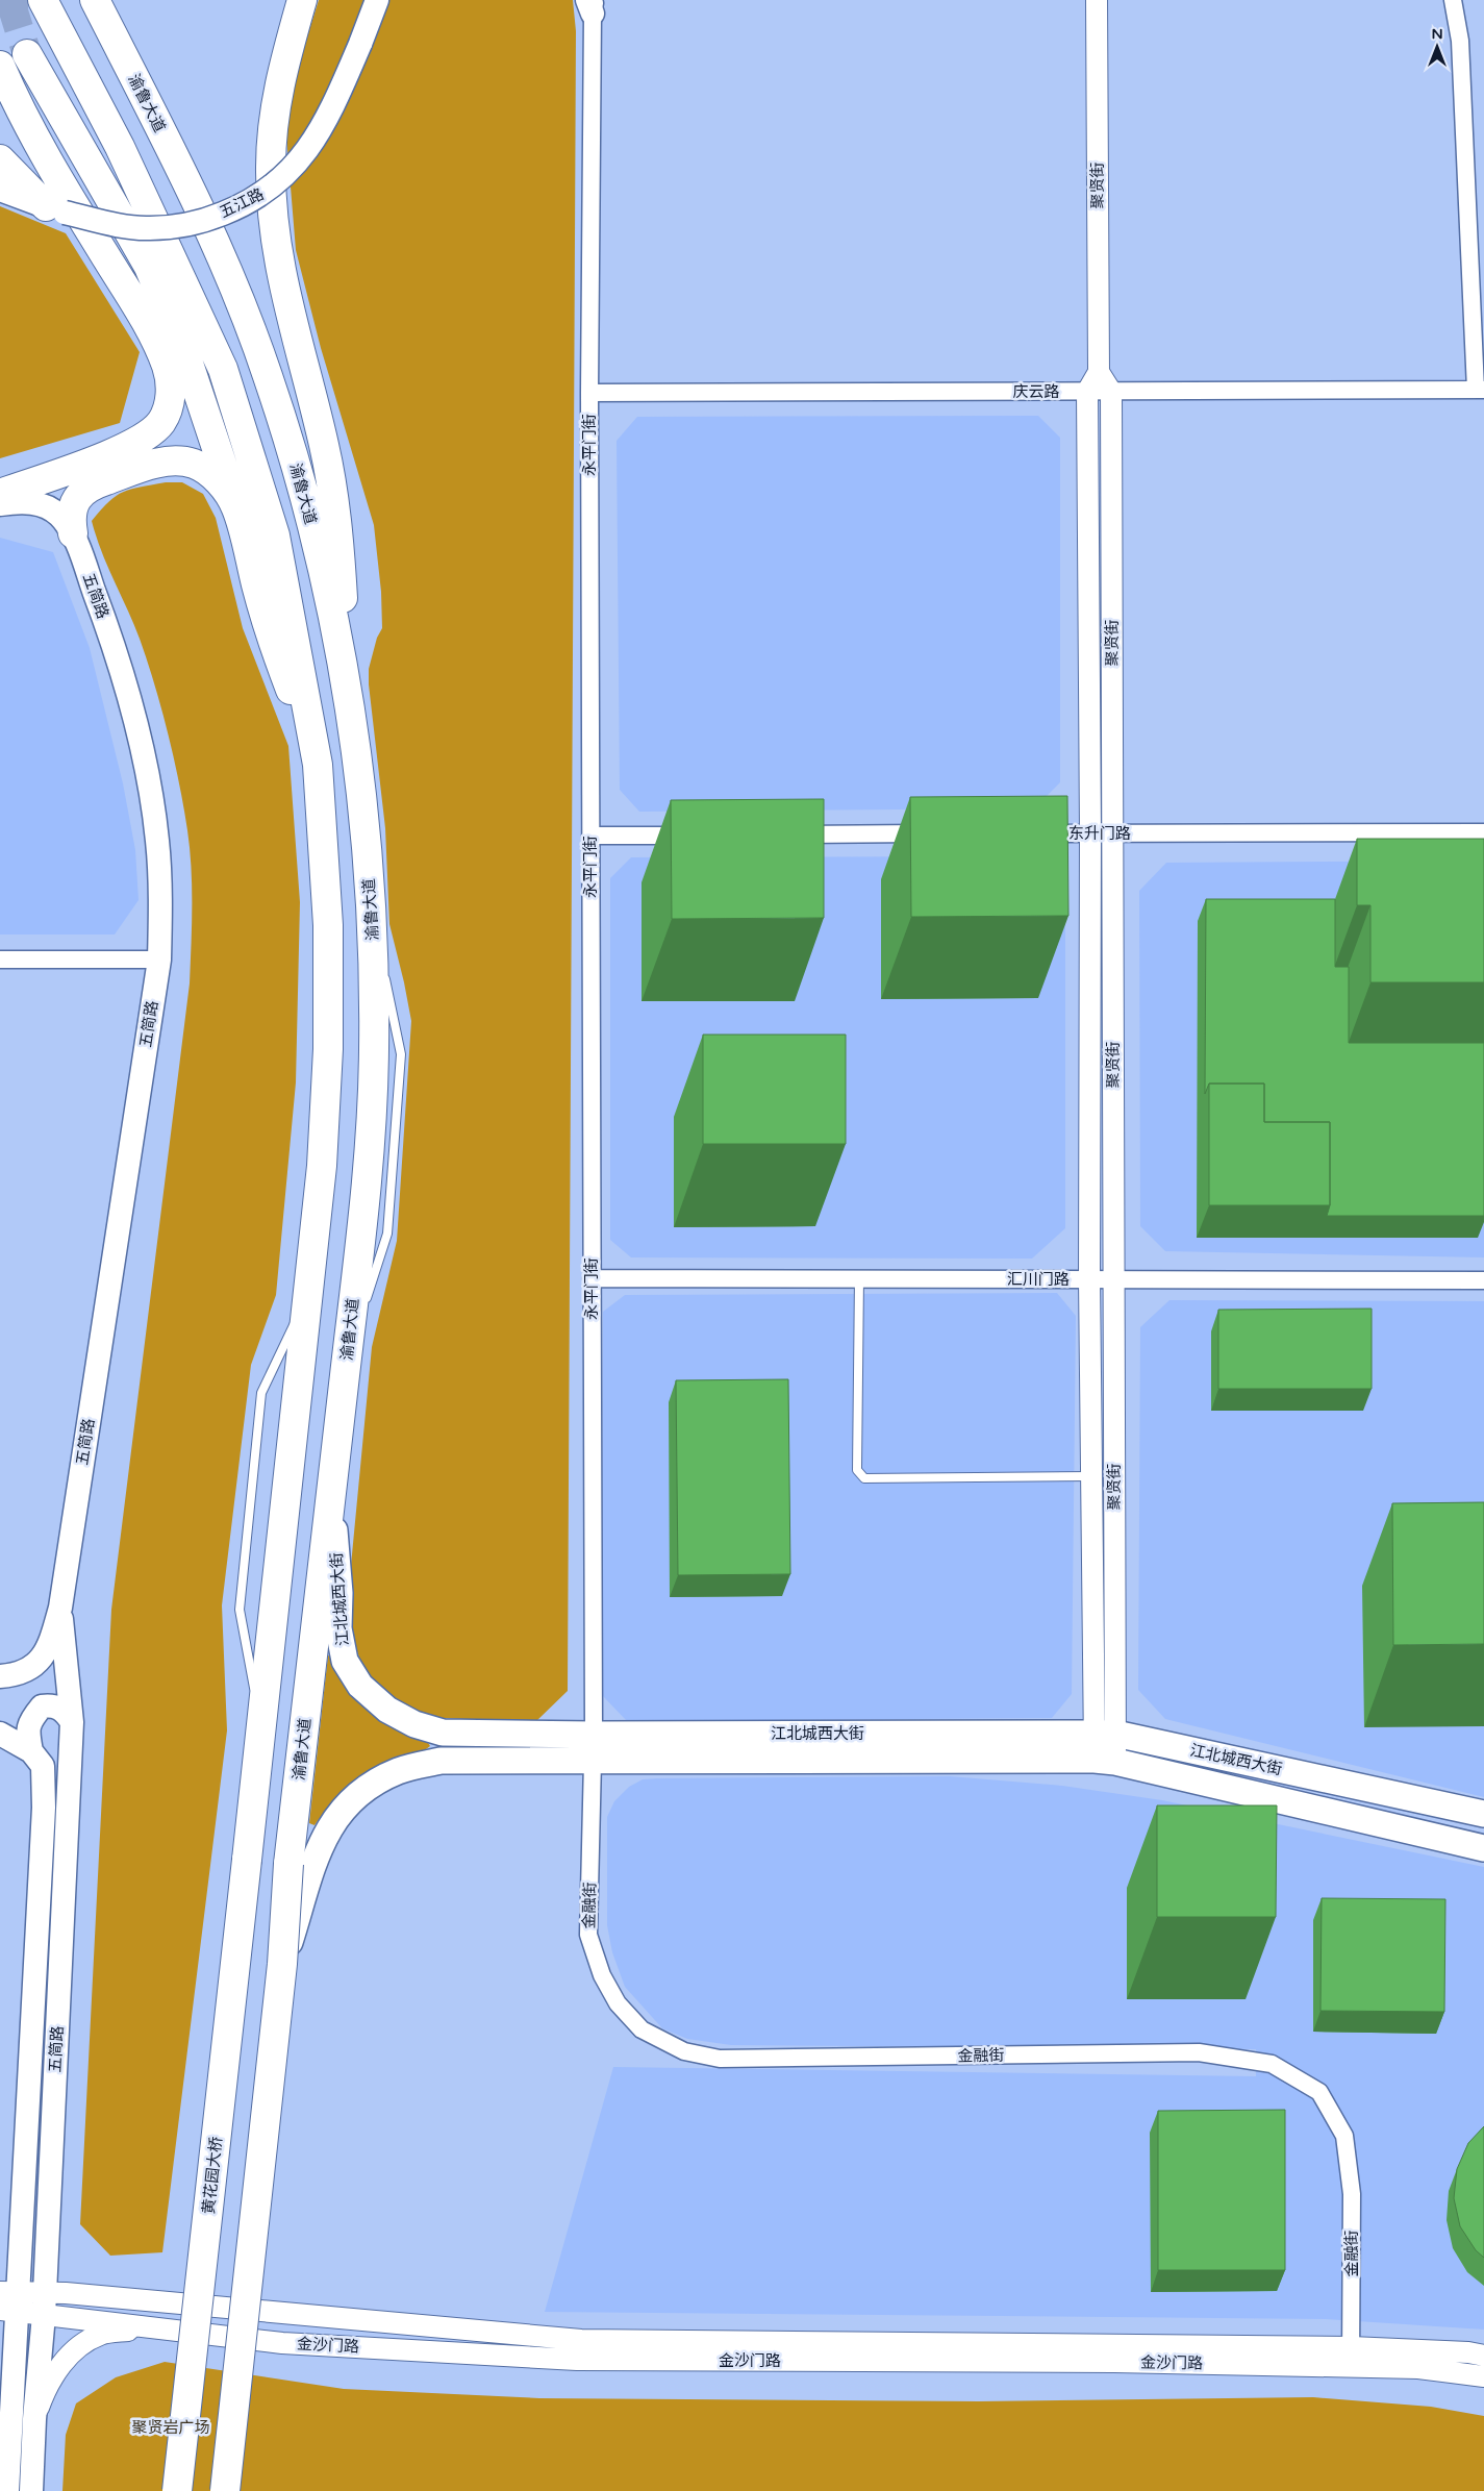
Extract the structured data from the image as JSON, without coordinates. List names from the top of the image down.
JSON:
{
  "streets": {
    "highway": ["渝鲁大道", "黄花园大桥"],
    "main road": ["五江路", "五简路", "江北城西大街"],
    "street": [
      "聚贤街",
      "庆云路",
      "永平门街",
      "东升门路",
      "汇川门路",
      "金融街",
      "金沙门路"
    ]
  },
  "crossings": [
    ["渝鲁大道", "江北城西大街"],
    ["聚贤街", "庆云路"],
    ["聚贤街", "东升门路"],
    ["聚贤街", "汇川门路"],
    ["聚贤街", "江北城西大街"],
    ["庆云路", "永平门街"],
    ["永平门街", "汇川门路"],
    ["永平门街", "江北城西大街"],
    ["五简路", "金沙门路"],
    ["江北城西大街", "金融街"],
    ["金融街", "金沙门路"]
  ],
  "parks": ["聚贤岩广场"],
  "north": "top"
}
